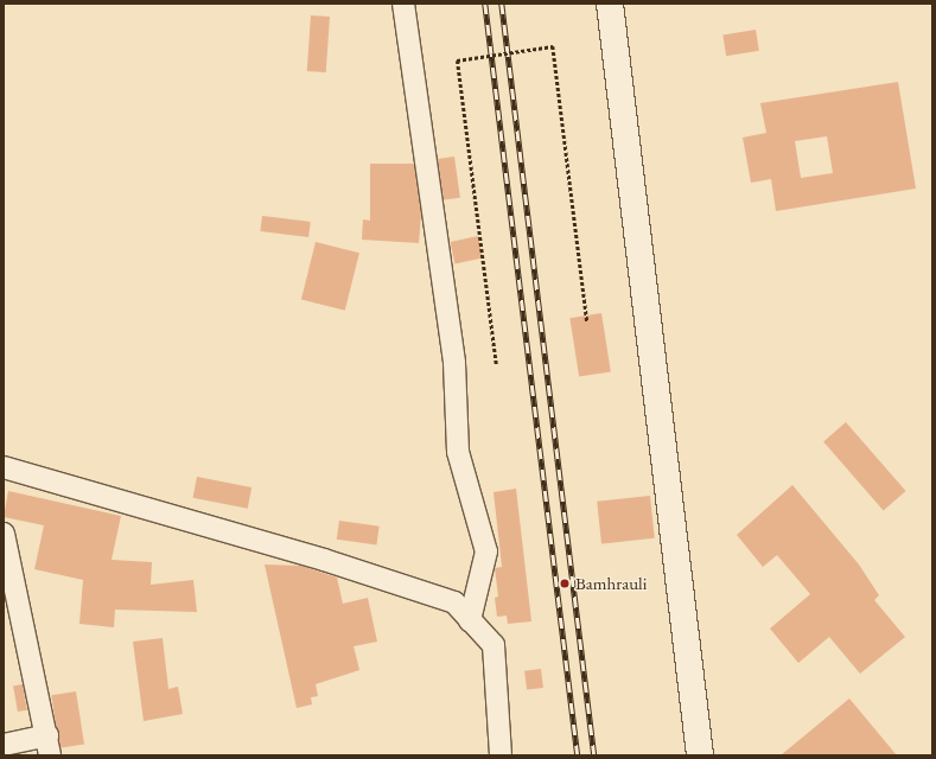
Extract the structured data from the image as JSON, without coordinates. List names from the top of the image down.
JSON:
{
  "places": ["Bamhrauli"]
}
